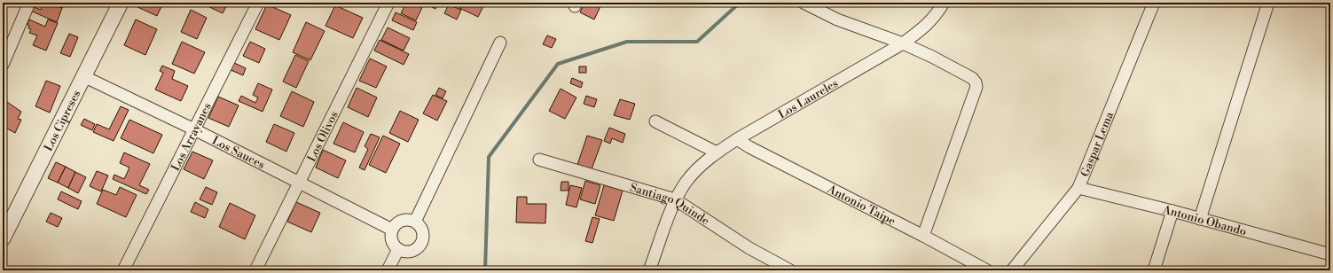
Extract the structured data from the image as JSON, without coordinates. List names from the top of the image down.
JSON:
{
  "streets": {
    "street": [
      "Los Laureles",
      "Los Cipreses",
      "Los Arrayanes",
      "Los Olivos",
      "Gaspar Lema",
      "Los Sauces",
      "Santiago Quinde",
      "Antonio Taipe",
      "Antonio Obando"
    ]
  },
  "crossings": [
    ["Los Laureles", "Santiago Quinde"],
    ["Los Laureles", "Antonio Taipe"],
    ["Los Cipreses", "Los Sauces"],
    ["Los Arrayanes", "Los Sauces"],
    ["Los Olivos", "Los Sauces"],
    ["Gaspar Lema", "Antonio Obando"]
  ]
}
